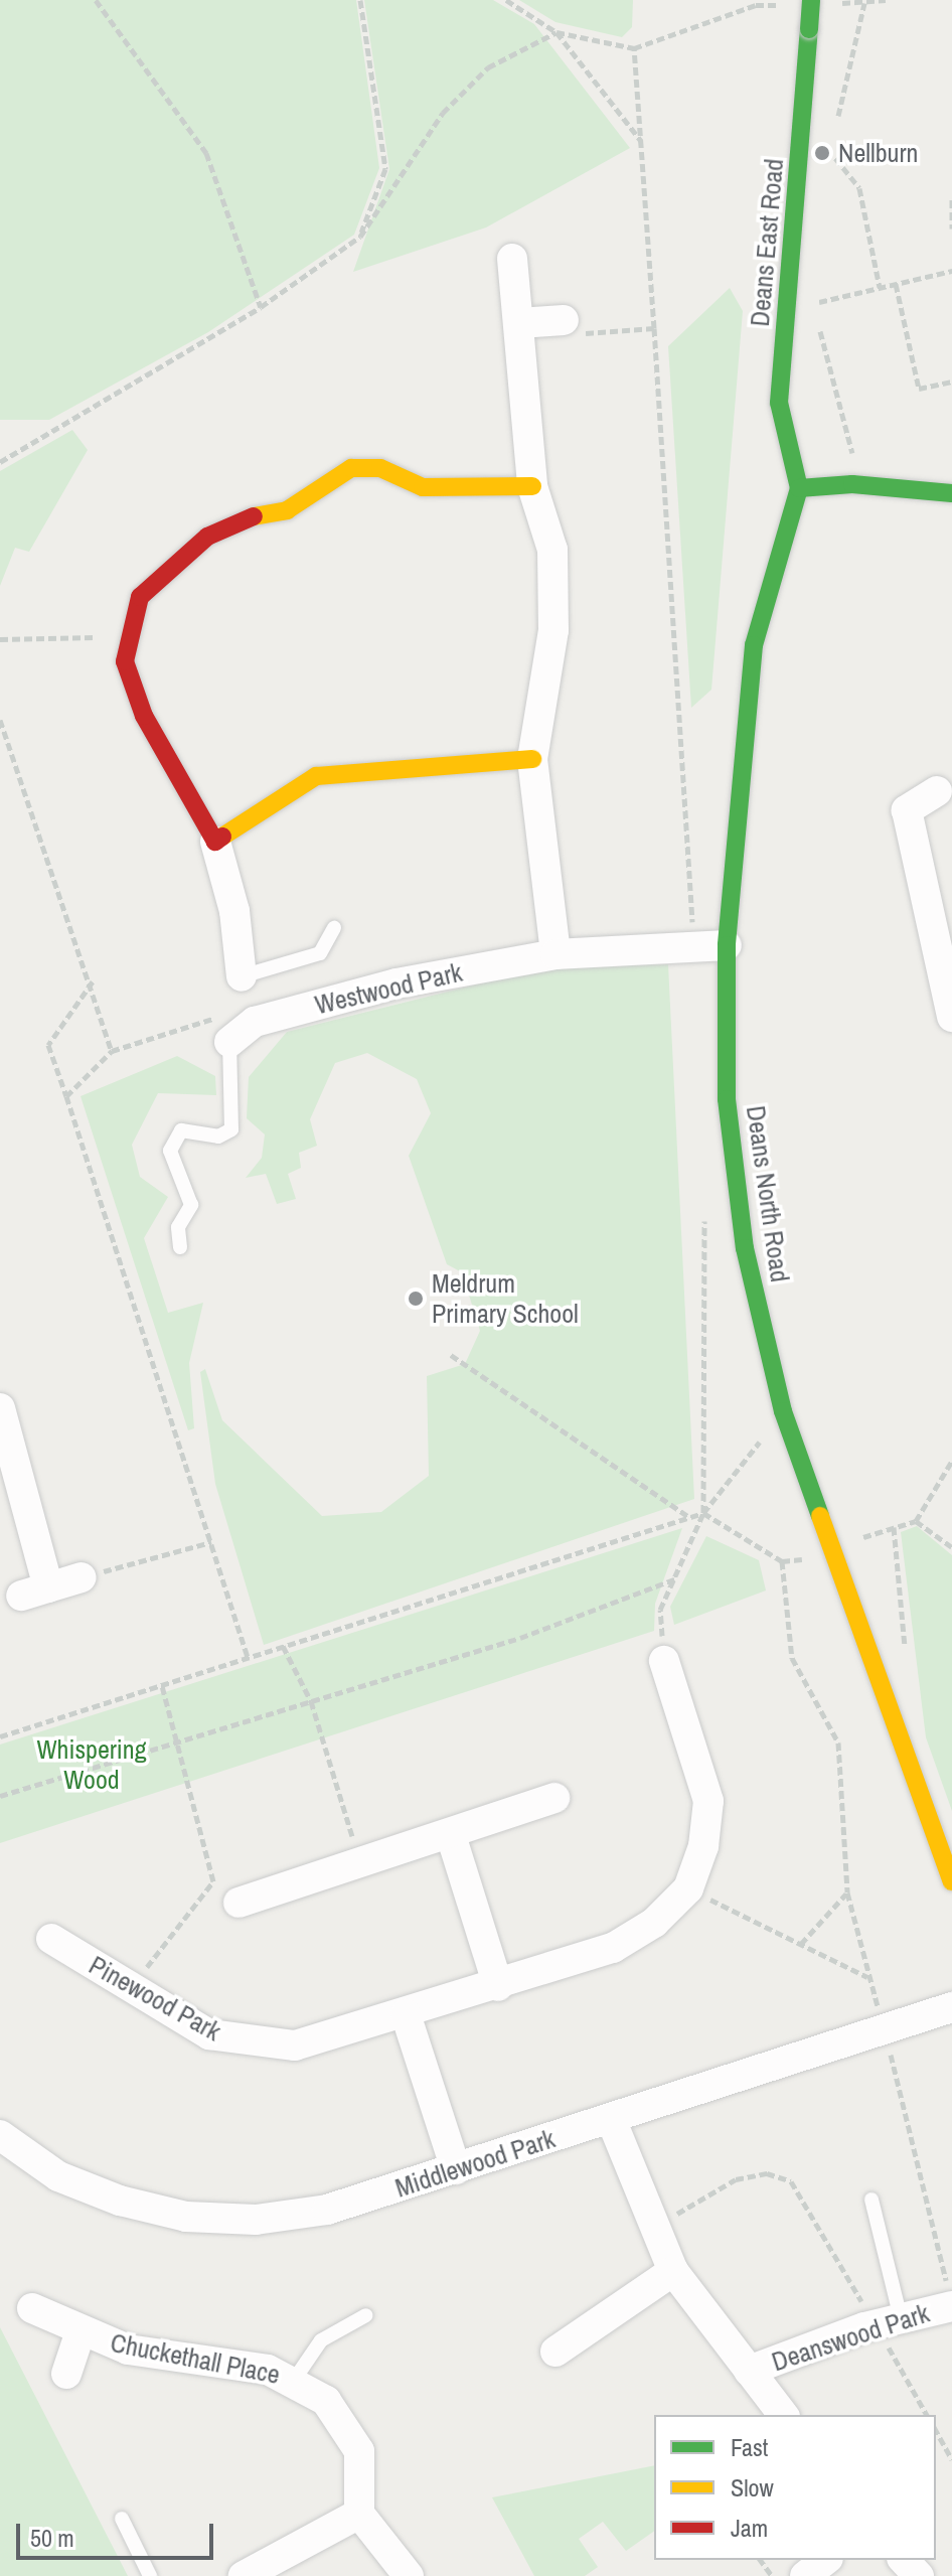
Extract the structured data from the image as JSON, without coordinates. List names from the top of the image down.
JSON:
{
  "streets": {
    "street": [
      "Deans East Road",
      "Westwood Park",
      "Deans North Road",
      "Pinewood Park",
      "Middlewood Park",
      "Deanswood Park",
      "Chuckethall Place"
    ]
  },
  "crossings": [
    ["Deans East Road", "Deans North Road"],
    ["Westwood Park", "Deans North Road"],
    ["Middlewood Park", "Deanswood Park"]
  ],
  "parks": ["Whispering Wood"],
  "places": ["Nellburn", "Meldrum Primary School"],
  "legend": ["Fast", "Slow", "Jam"],
  "scale_bar": "50 m"
}
